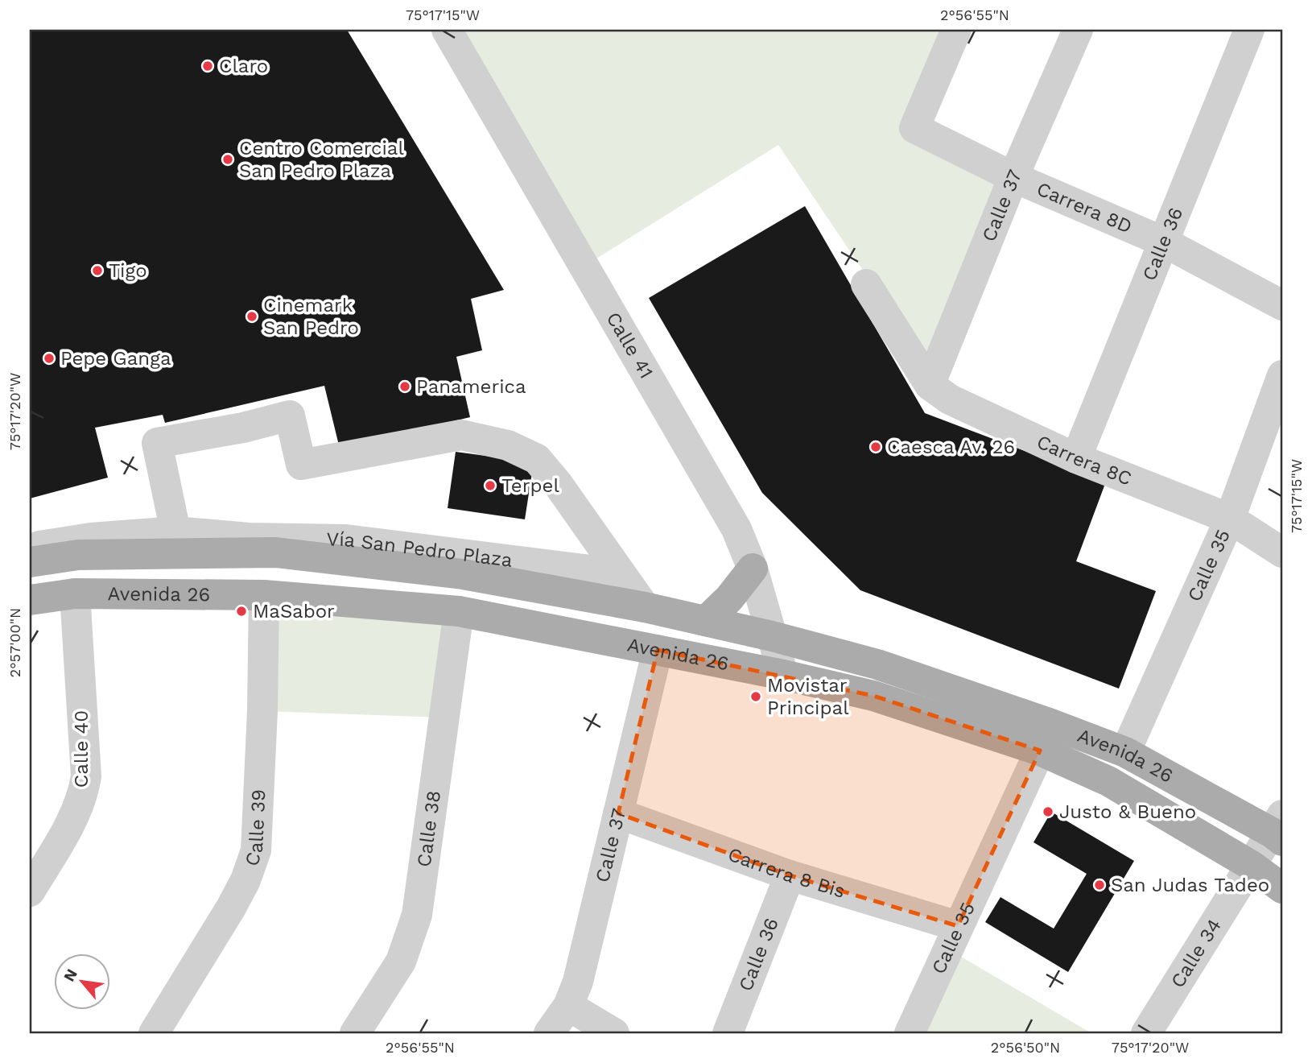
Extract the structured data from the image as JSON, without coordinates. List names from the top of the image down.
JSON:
{
  "streets": {
    "main road": ["Avenida 26"],
    "street": [
      "Calle 37",
      "Carrera 8D",
      "Calle 36",
      "Calle 41",
      "Carrera 8C",
      "Vía San Pedro Plaza",
      "Calle 35",
      "Calle 40",
      "Calle 39",
      "Calle 38",
      "Carrera 8 Bis",
      "Calle 34"
    ]
  },
  "crossings": [
    ["Calle 37", "Carrera 8D"],
    ["Calle 37", "Carrera 8C"],
    ["Calle 37", "Avenida 26"],
    ["Calle 37", "Carrera 8 Bis"],
    ["Carrera 8D", "Calle 36"],
    ["Calle 36", "Carrera 8C"],
    ["Calle 36", "Carrera 8 Bis"],
    ["Calle 41", "Avenida 26"],
    ["Carrera 8C", "Calle 35"],
    ["Calle 35", "Avenida 26"],
    ["Calle 35", "Carrera 8 Bis"],
    ["Avenida 26", "Calle 40"],
    ["Avenida 26", "Calle 39"],
    ["Avenida 26", "Calle 38"],
    ["Avenida 26", "Calle 34"]
  ],
  "places": [
    "Claro",
    "Centro Comercial San Pedro Plaza",
    "Tigo",
    "Cinemark San Pedro",
    "Pepe Ganga",
    "Panamerica",
    "Caesca Av. 26",
    "Terpel",
    "MaSabor",
    "Movistar Principal",
    "Justo & Bueno",
    "San Judas Tadeo"
  ],
  "north": "top left",
  "coordinates": [
    "75°17'15\"W",
    "2°56'55\"N",
    "75°17'20\"W",
    "2°57'00\"N",
    "2°56'50\"N"
  ]
}
